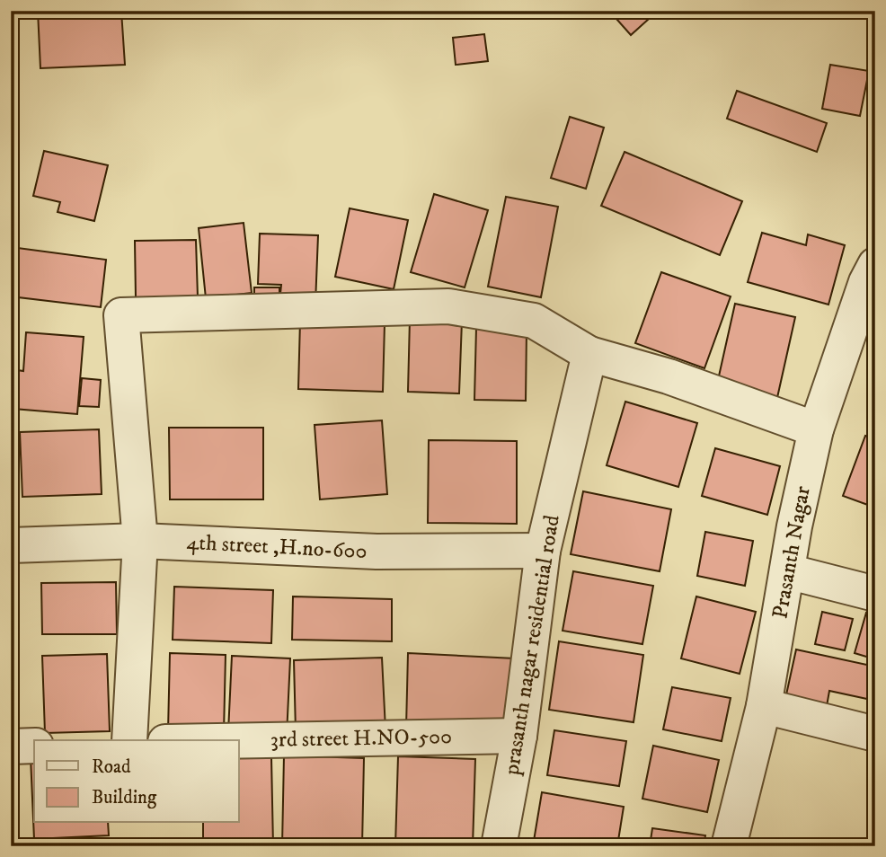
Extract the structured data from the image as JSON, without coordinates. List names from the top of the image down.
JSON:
{
  "streets": {
    "street": [
      "4th street ,H.no-600",
      "Prasanth Nagar",
      "prasanth nagar residential road",
      "3rd street H.NO-500"
    ]
  },
  "crossings": [
    ["4th street ,H.no-600", "prasanth nagar residential road"],
    ["prasanth nagar residential road", "3rd street H.NO-500"]
  ],
  "legend": ["Road", "Building"]
}
